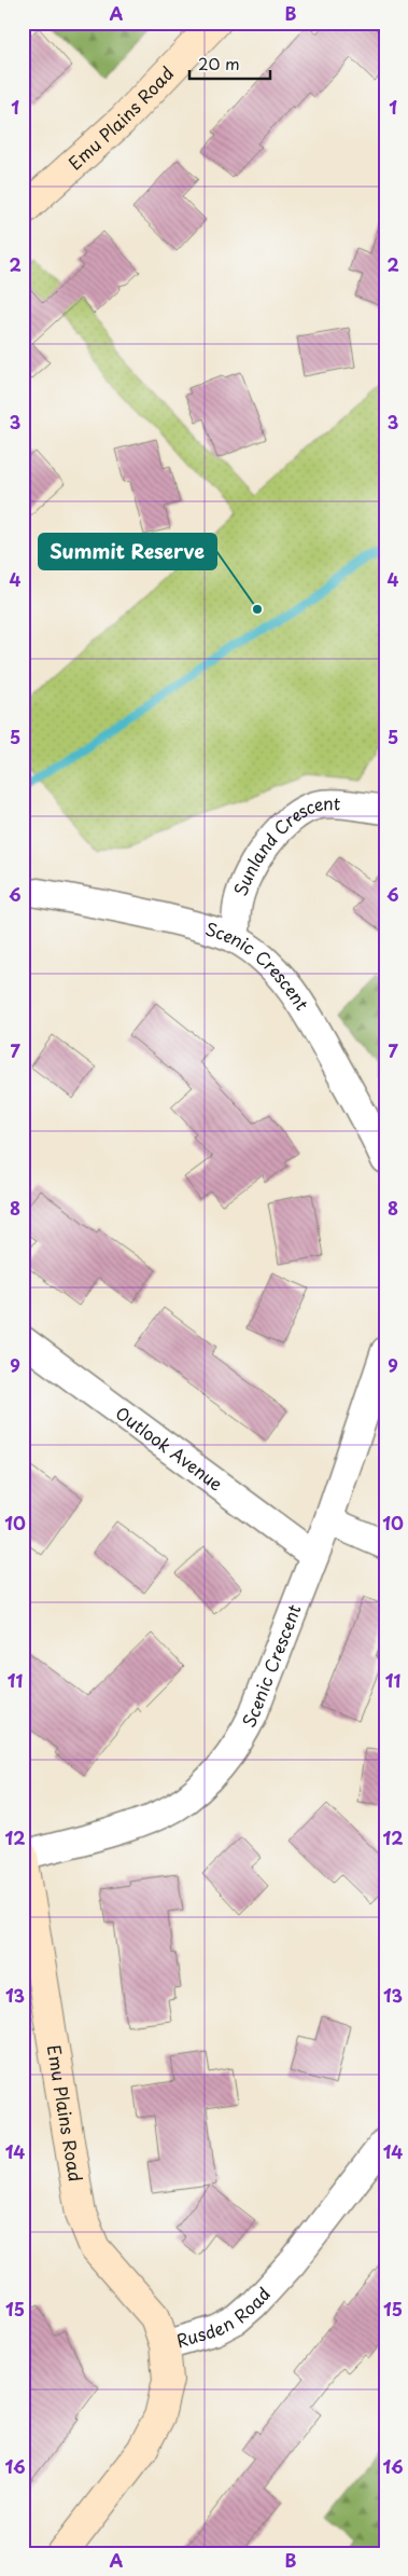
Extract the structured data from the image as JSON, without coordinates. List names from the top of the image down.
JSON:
{
  "streets": {
    "street": [
      "Emu Plains Road",
      "Sunland Crescent",
      "Scenic Crescent",
      "Outlook Avenue",
      "Rusden Road"
    ]
  },
  "crossings": [
    ["Emu Plains Road", "Scenic Crescent"],
    ["Emu Plains Road", "Rusden Road"],
    ["Sunland Crescent", "Scenic Crescent"],
    ["Scenic Crescent", "Outlook Avenue"]
  ],
  "places": ["Summit Reserve"],
  "scale_bar": "20 m",
  "grid": {
    "columns": ["A", "B"],
    "rows": [
      "1",
      "2",
      "3",
      "4",
      "5",
      "6",
      "7",
      "8",
      "9",
      "10",
      "11",
      "12",
      "13",
      "14",
      "15",
      "16"
    ]
  }
}
